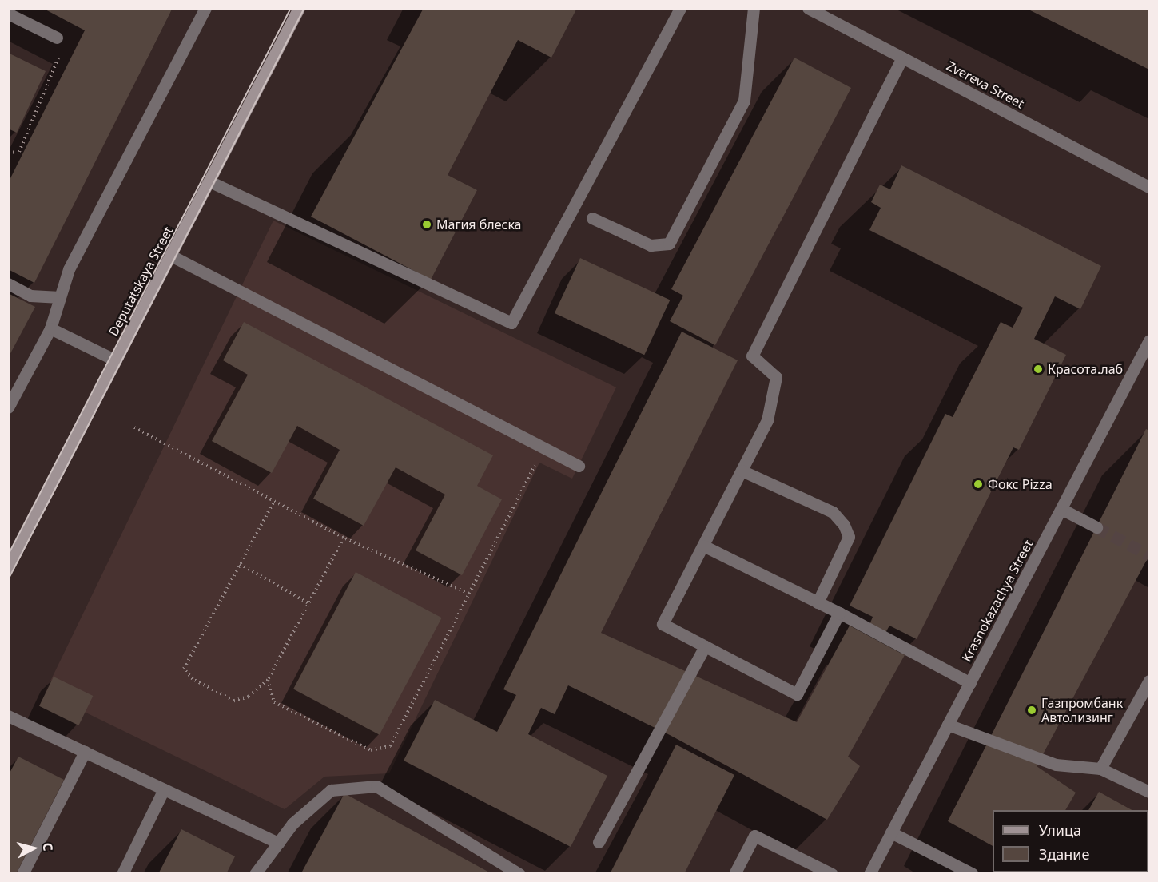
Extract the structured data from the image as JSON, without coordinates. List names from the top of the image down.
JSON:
{
  "streets": {
    "main road": ["Deputatskaya Street"],
    "street": ["Zvereva Street", "Krasnokazachya Street"]
  },
  "places": [
    "Магия блеска",
    "Красота.лаб",
    "Фокс Pizza",
    "Газпромбанк Автолизинг"
  ],
  "legend": ["Улица", "Здание"],
  "north": "right"
}
